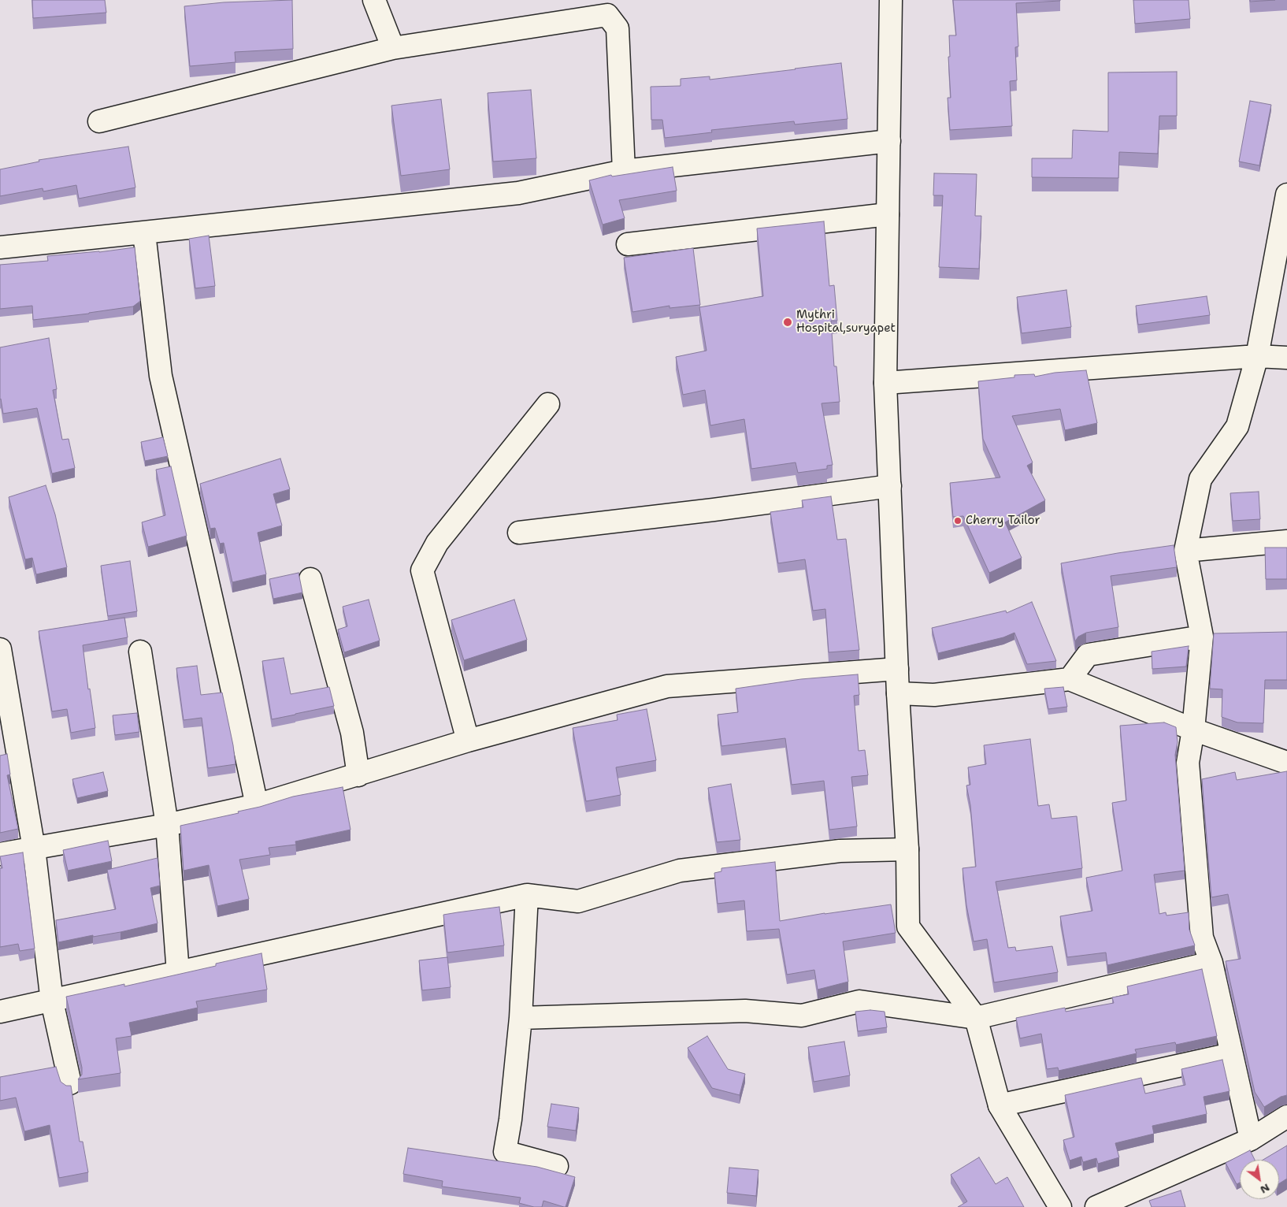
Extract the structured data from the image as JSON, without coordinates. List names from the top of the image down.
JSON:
{
  "places": ["Mythri Hospital,suryapet", "Cherry Tailor"],
  "north": "bottom right"
}
